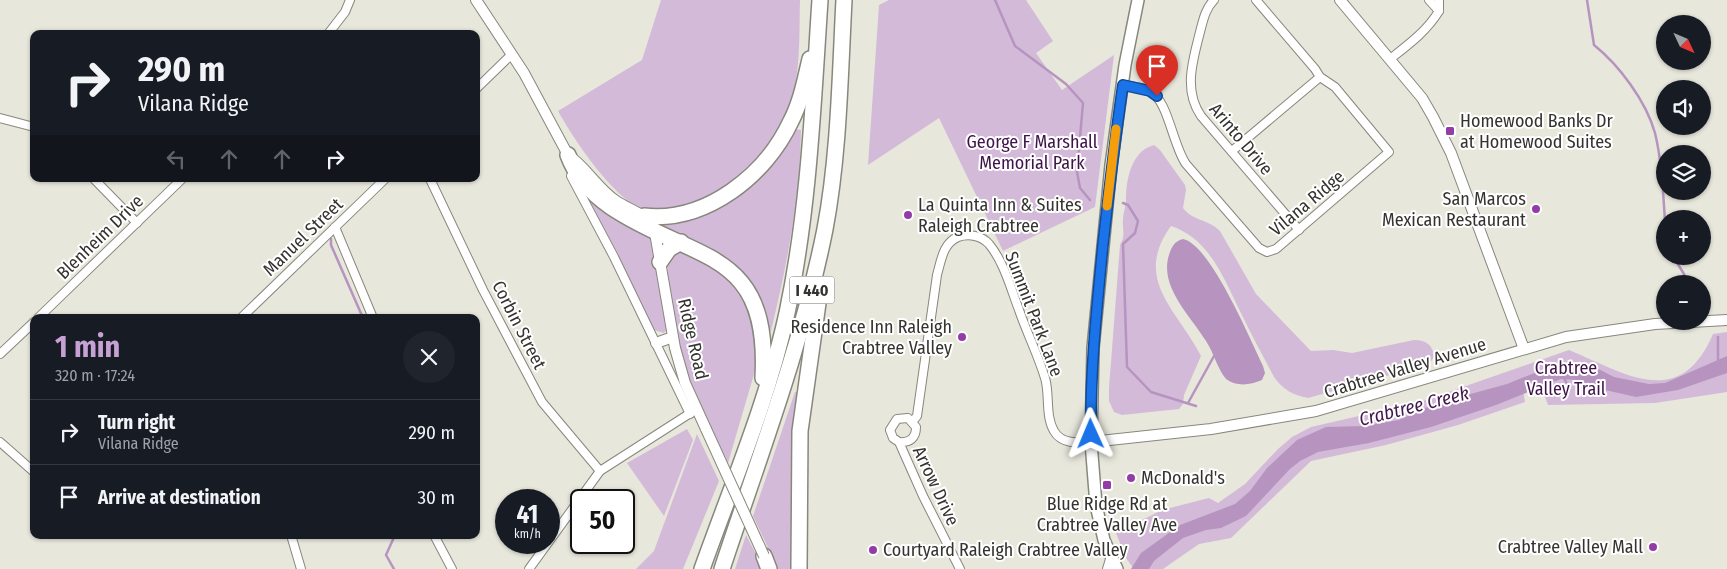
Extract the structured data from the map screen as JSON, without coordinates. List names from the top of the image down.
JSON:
{
  "streets": {
    "highway": ["I 440"],
    "street": [
      "Arinto Drive",
      "Vilana Ridge",
      "Blenheim Drive",
      "Manuel Street",
      "Summit Park Lane",
      "Corbin Street",
      "Ridge Road",
      "Crabtree Valley Avenue",
      "Arrow Drive"
    ]
  },
  "crossings": [
    ["Arinto Drive", "Vilana Ridge"],
    ["Summit Park Lane", "Crabtree Valley Avenue"],
    ["Summit Park Lane", "Arrow Drive"]
  ],
  "water": ["Crabtree Creek"],
  "parks": ["George F Marshall Memorial Park", "Crabtree Valley Trail"],
  "places": {
    "transit": ["Homewood Banks Dr at Homewood Suites", "Blue Ridge Rd at Crabtree Valley Ave"],
    "other": [
      "San Marcos Mexican Restaurant",
      "La Quinta Inn & Suites Raleigh Crabtree",
      "Residence Inn Raleigh Crabtree Valley",
      "McDonald's",
      "Crabtree Valley Mall",
      "Courtyard Raleigh Crabtree Valley"
    ]
  },
  "north": "bottom right",
  "page": {
    "map_buttons": ["+", "−"],
    "turn": ["290 m", "Vilana Ridge"],
    "heading": ["1 min", "320 m · 17:24"],
    "list": [
      {
        "name": "Turn right",
        "note": "Vilana Ridge",
        "value": "290 m"
      },
      {
        "name": "Arrive at destination",
        "value": "30 m"
      }
    ],
    "speed": "41 km/h",
    "limit": "50"
  }
}
